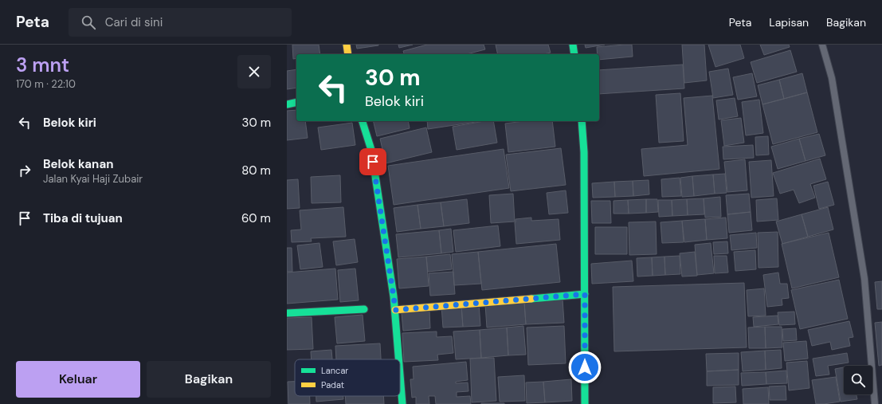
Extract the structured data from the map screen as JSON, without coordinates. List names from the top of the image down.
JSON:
{
  "legend": ["Lancar", "Padat"],
  "page": {
    "header": "Peta",
    "search": "Cari di sini",
    "nav": ["Peta", "Lapisan", "Bagikan"],
    "heading": ["3 mnt", "170 m · 22:10"],
    "turn": ["30 m", "Belok kiri"],
    "list": [
      {
        "name": "Belok kiri",
        "value": "30 m"
      },
      {
        "name": "Belok kanan",
        "note": "Jalan Kyai Haji Zubair",
        "value": "80 m"
      },
      {
        "name": "Tiba di tujuan",
        "value": "60 m"
      }
    ],
    "buttons": ["Keluar", "Bagikan"]
  }
}
